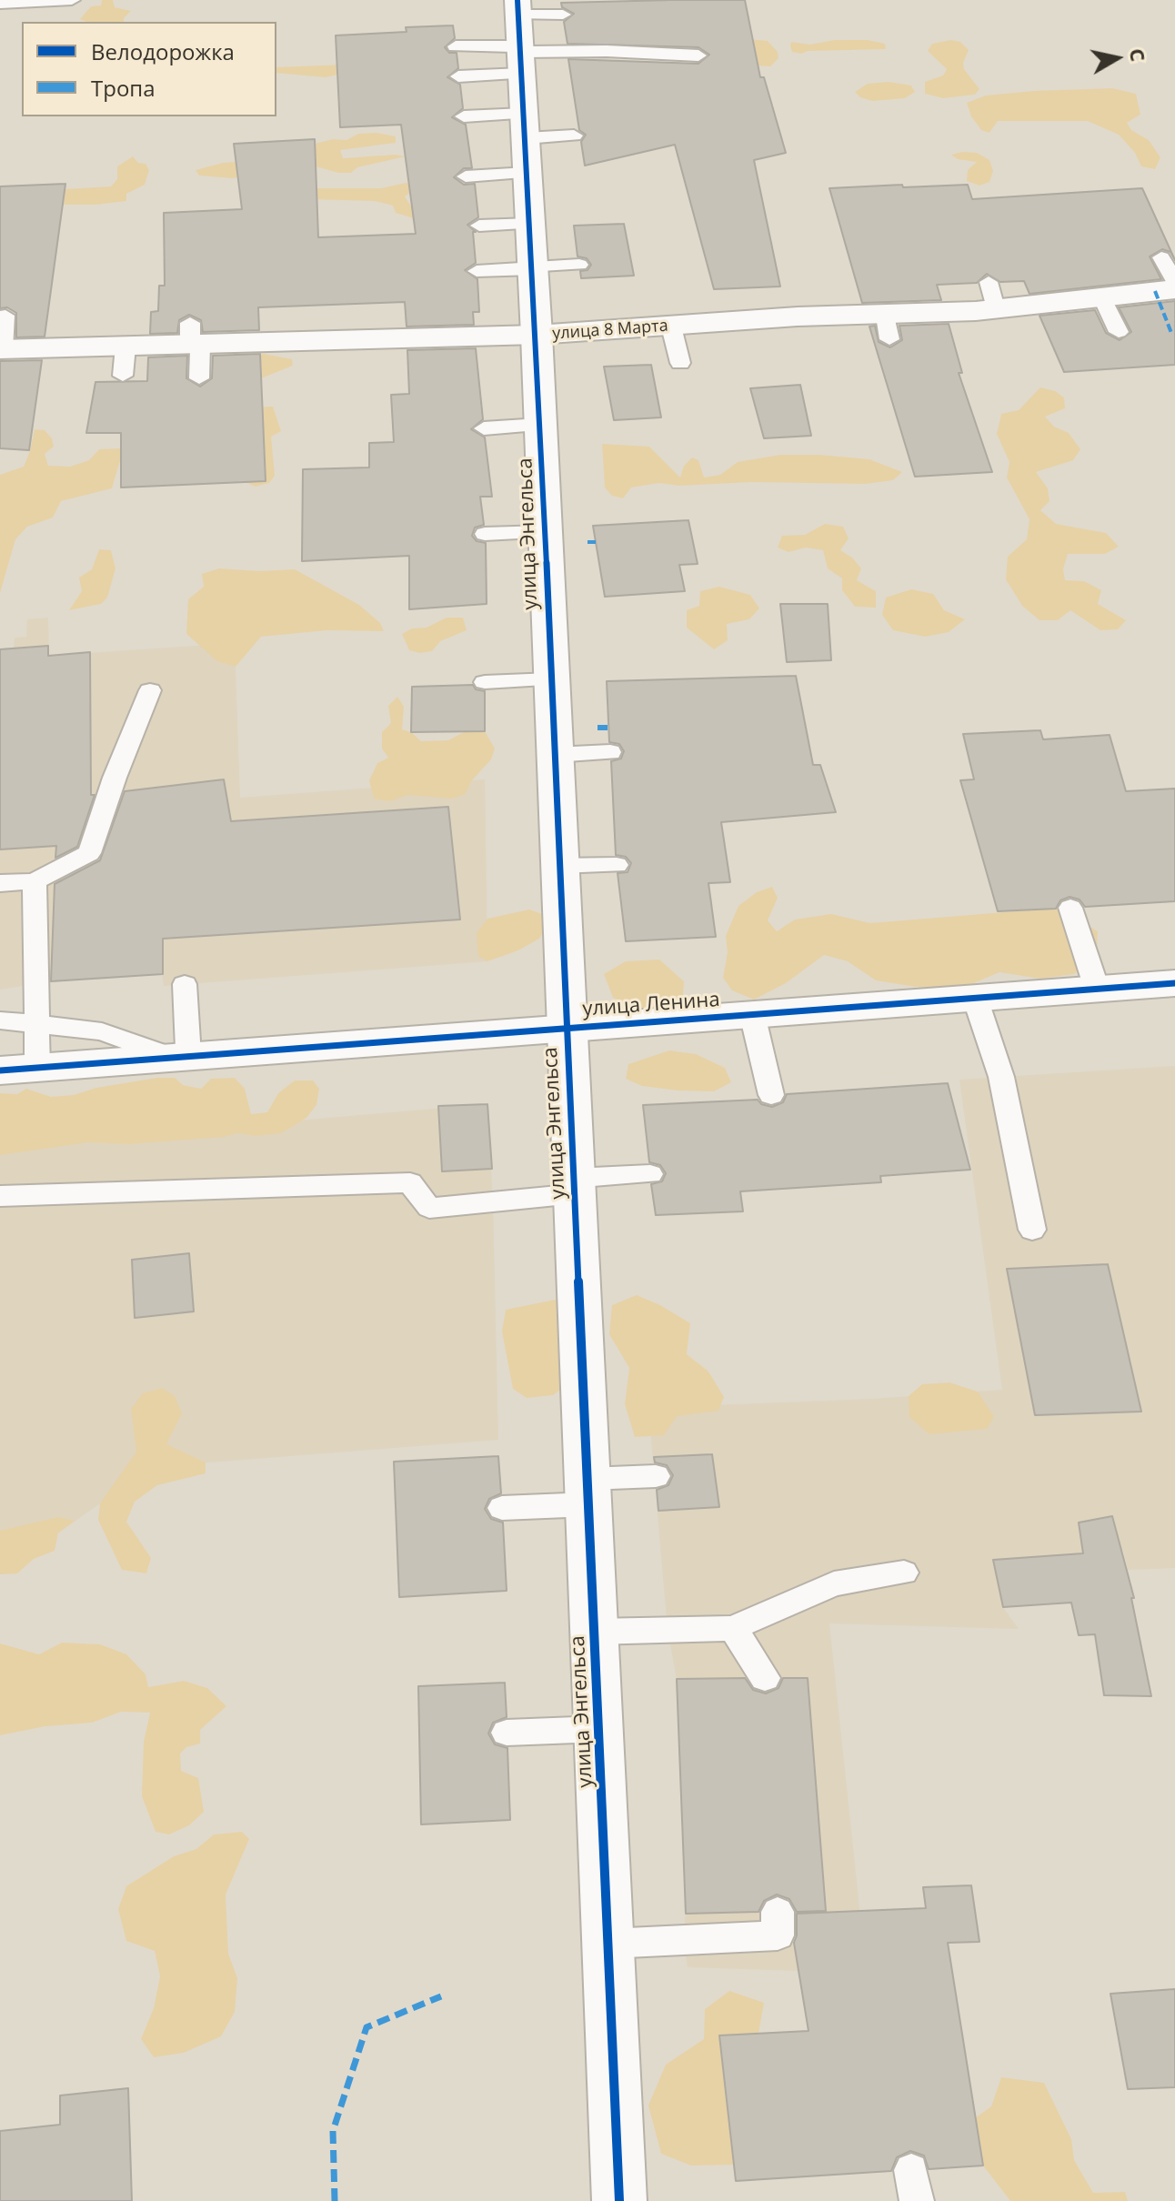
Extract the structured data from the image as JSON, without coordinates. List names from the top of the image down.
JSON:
{
  "streets": {
    "street": ["улица 8 Марта", "улица Энгельса", "улица Ленина"]
  },
  "crossings": [
    ["улица 8 Марта", "улица Энгельса"],
    ["улица Энгельса", "улица Ленина"]
  ],
  "legend": ["Велодорожка", "Тропа"],
  "north": "right"
}
